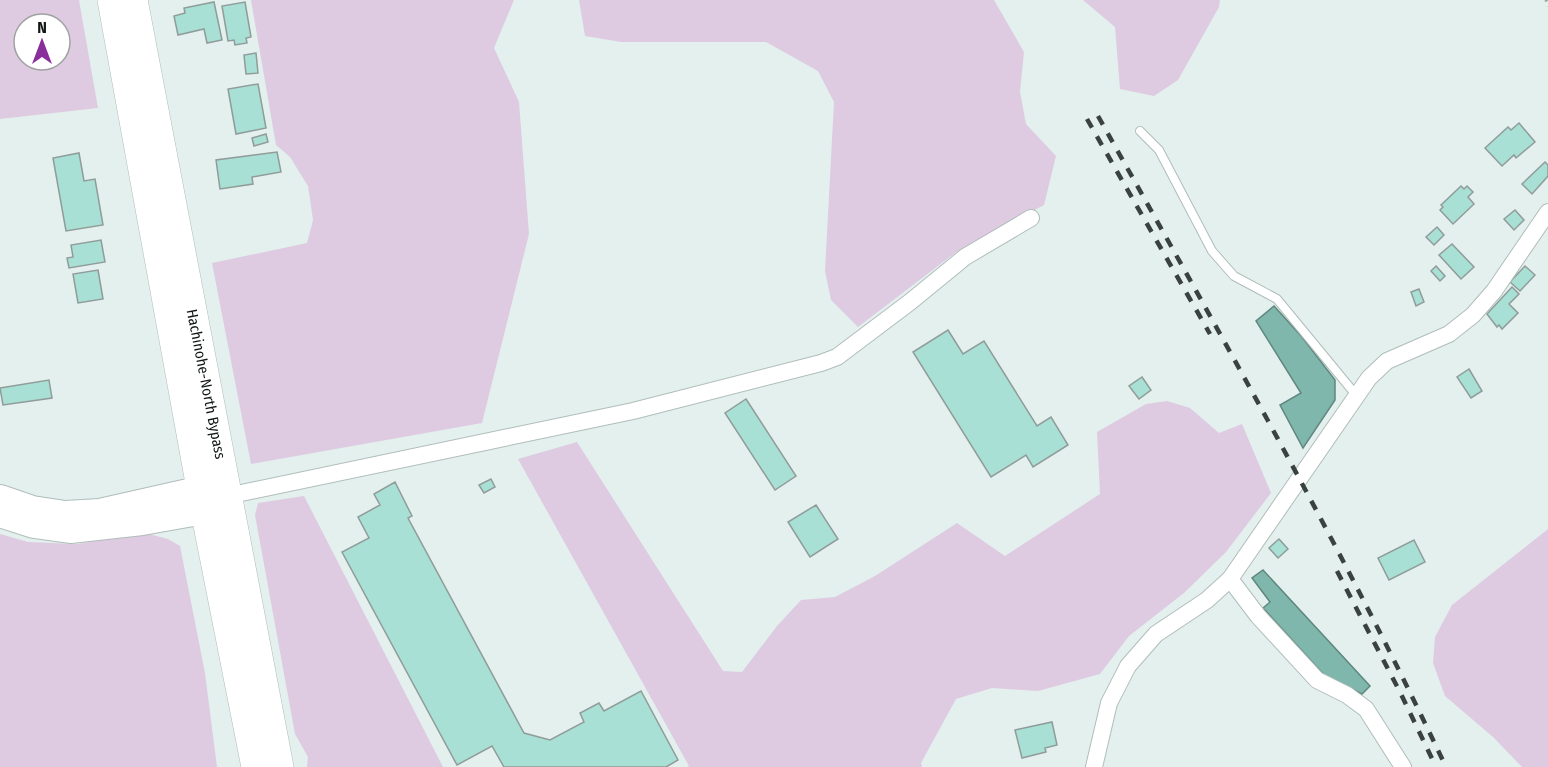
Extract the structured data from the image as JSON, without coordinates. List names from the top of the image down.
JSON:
{
  "streets": {
    "highway": ["Hachinohe-North Bypass"]
  },
  "north": "top"
}
